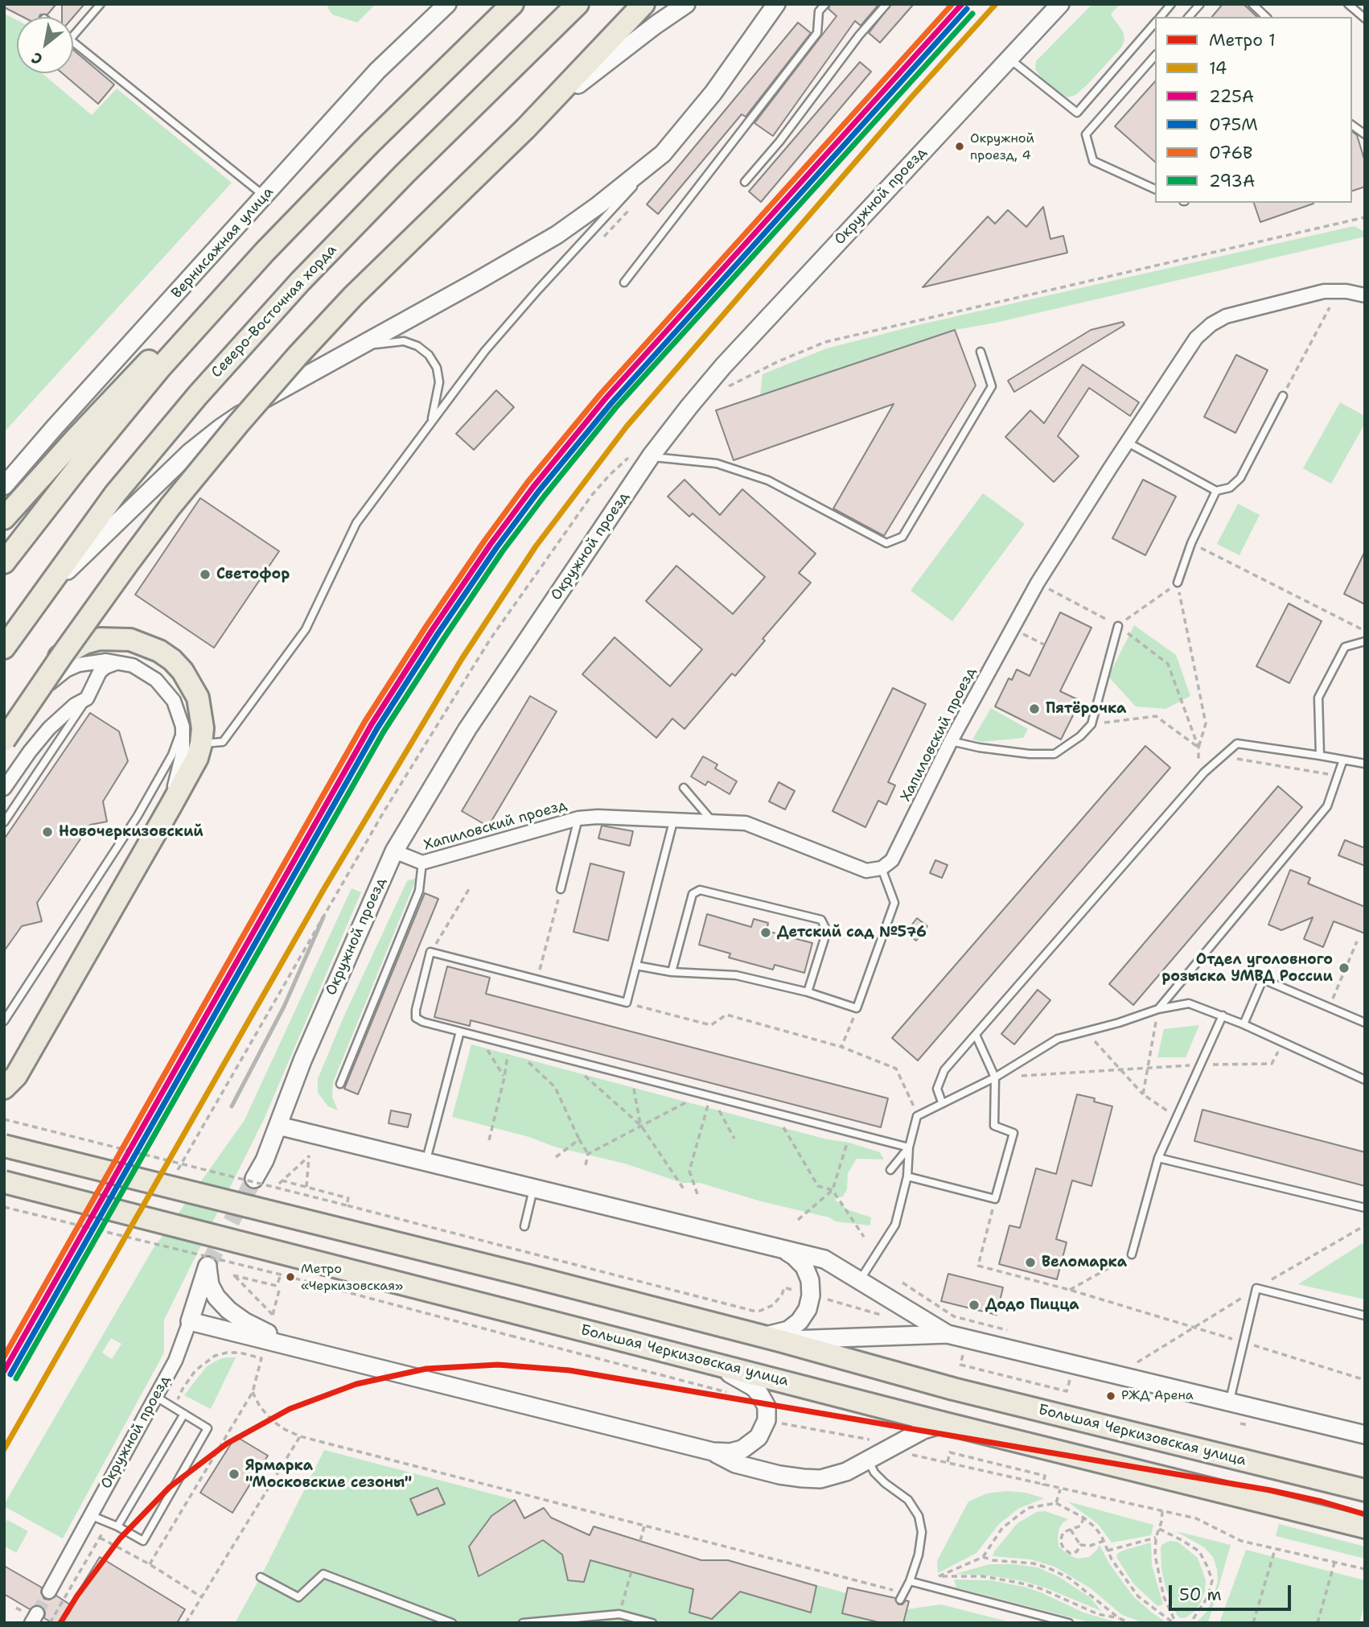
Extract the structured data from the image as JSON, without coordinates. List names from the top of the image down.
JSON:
{
  "streets": {
    "main road": ["Северо-Восточная хорда", "Большая Черкизовская улица"],
    "street": ["Окружной проезд", "Вернисажная улица", "Хапиловский проезд"]
  },
  "crossings": [
    ["Окружной проезд", "Хапиловский проезд"]
  ],
  "places": [
    "Окружной проезд, 4",
    "Светофор",
    "Пятёрочка",
    "Новочеркизовский",
    "Детский сад №576",
    "Отдел уголовного розыска УМВД России",
    "Веломарка",
    "Метро «Черкизовская»",
    "Додо Пицца",
    "РЖД Арена",
    "Ярмарка \"Московские сезоны\""
  ],
  "lines": [
    "transit line 14",
    "transit line 225А",
    "transit line 076В",
    "transit line 075М",
    "transit line 293А",
    "metro line 1"
  ],
  "legend": [
    "Метро 1",
    "14",
    "225А",
    "075М",
    "076В",
    "293А"
  ],
  "scale_bar": "50 m",
  "north": "bottom left"
}
